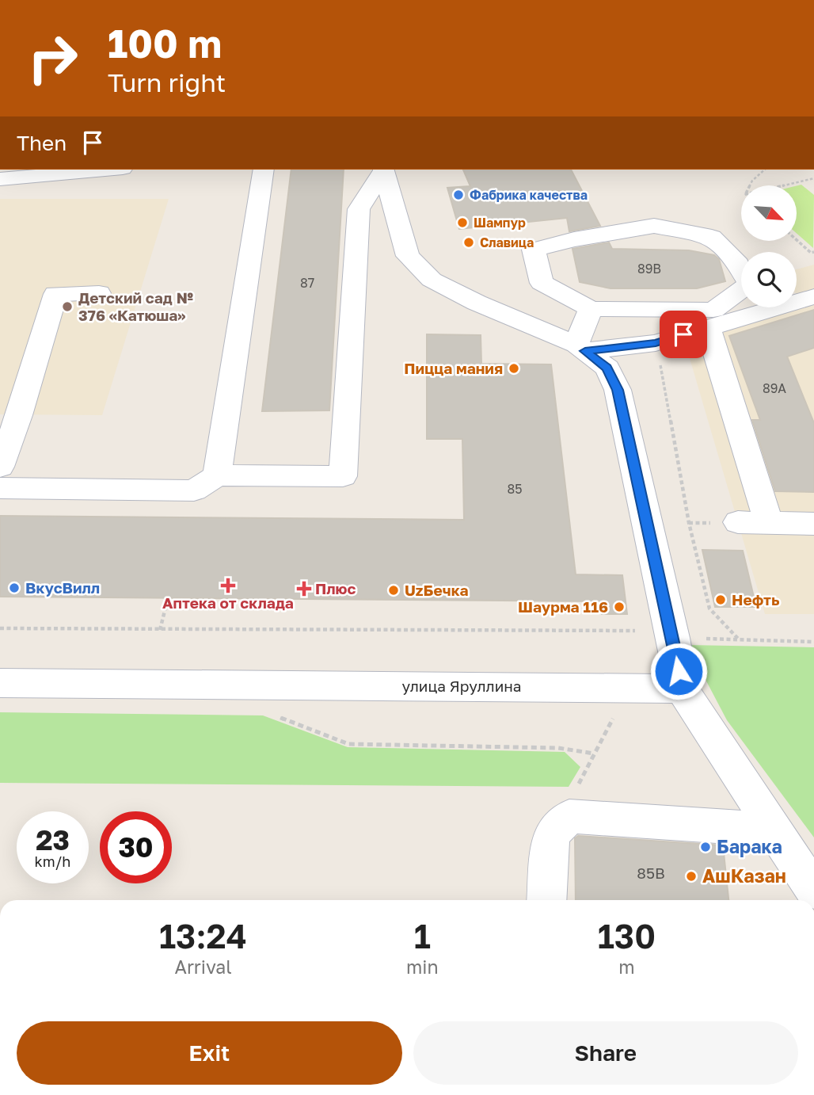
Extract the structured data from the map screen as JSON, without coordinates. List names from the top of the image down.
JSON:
{
  "streets": {
    "street": ["улица Яруллина"]
  },
  "places": {
    "other": [
      "Фабрика качества",
      "Шампур",
      "Славица",
      "Детский сад № 376 «Катюша»",
      "Пицца мания",
      "ВкусВилл",
      "UzБечка",
      "Нефть",
      "Шаурма 116",
      "Барака",
      "АшКазан"
    ],
    "health": ["Аптека от склада", "Плюс"]
  },
  "house_numbers": [
    "89В",
    "87",
    "89А",
    "85",
    "85В"
  ],
  "north": "bottom right",
  "page": {
    "turn": ["100 m", "Turn right"],
    "then": "Then",
    "speed": "23 km/h",
    "limit": "30",
    "eta": [
      "13:24",
      "Arrival",
      "1",
      "min",
      "130",
      "m"
    ],
    "buttons": ["Exit", "Share"]
  }
}
